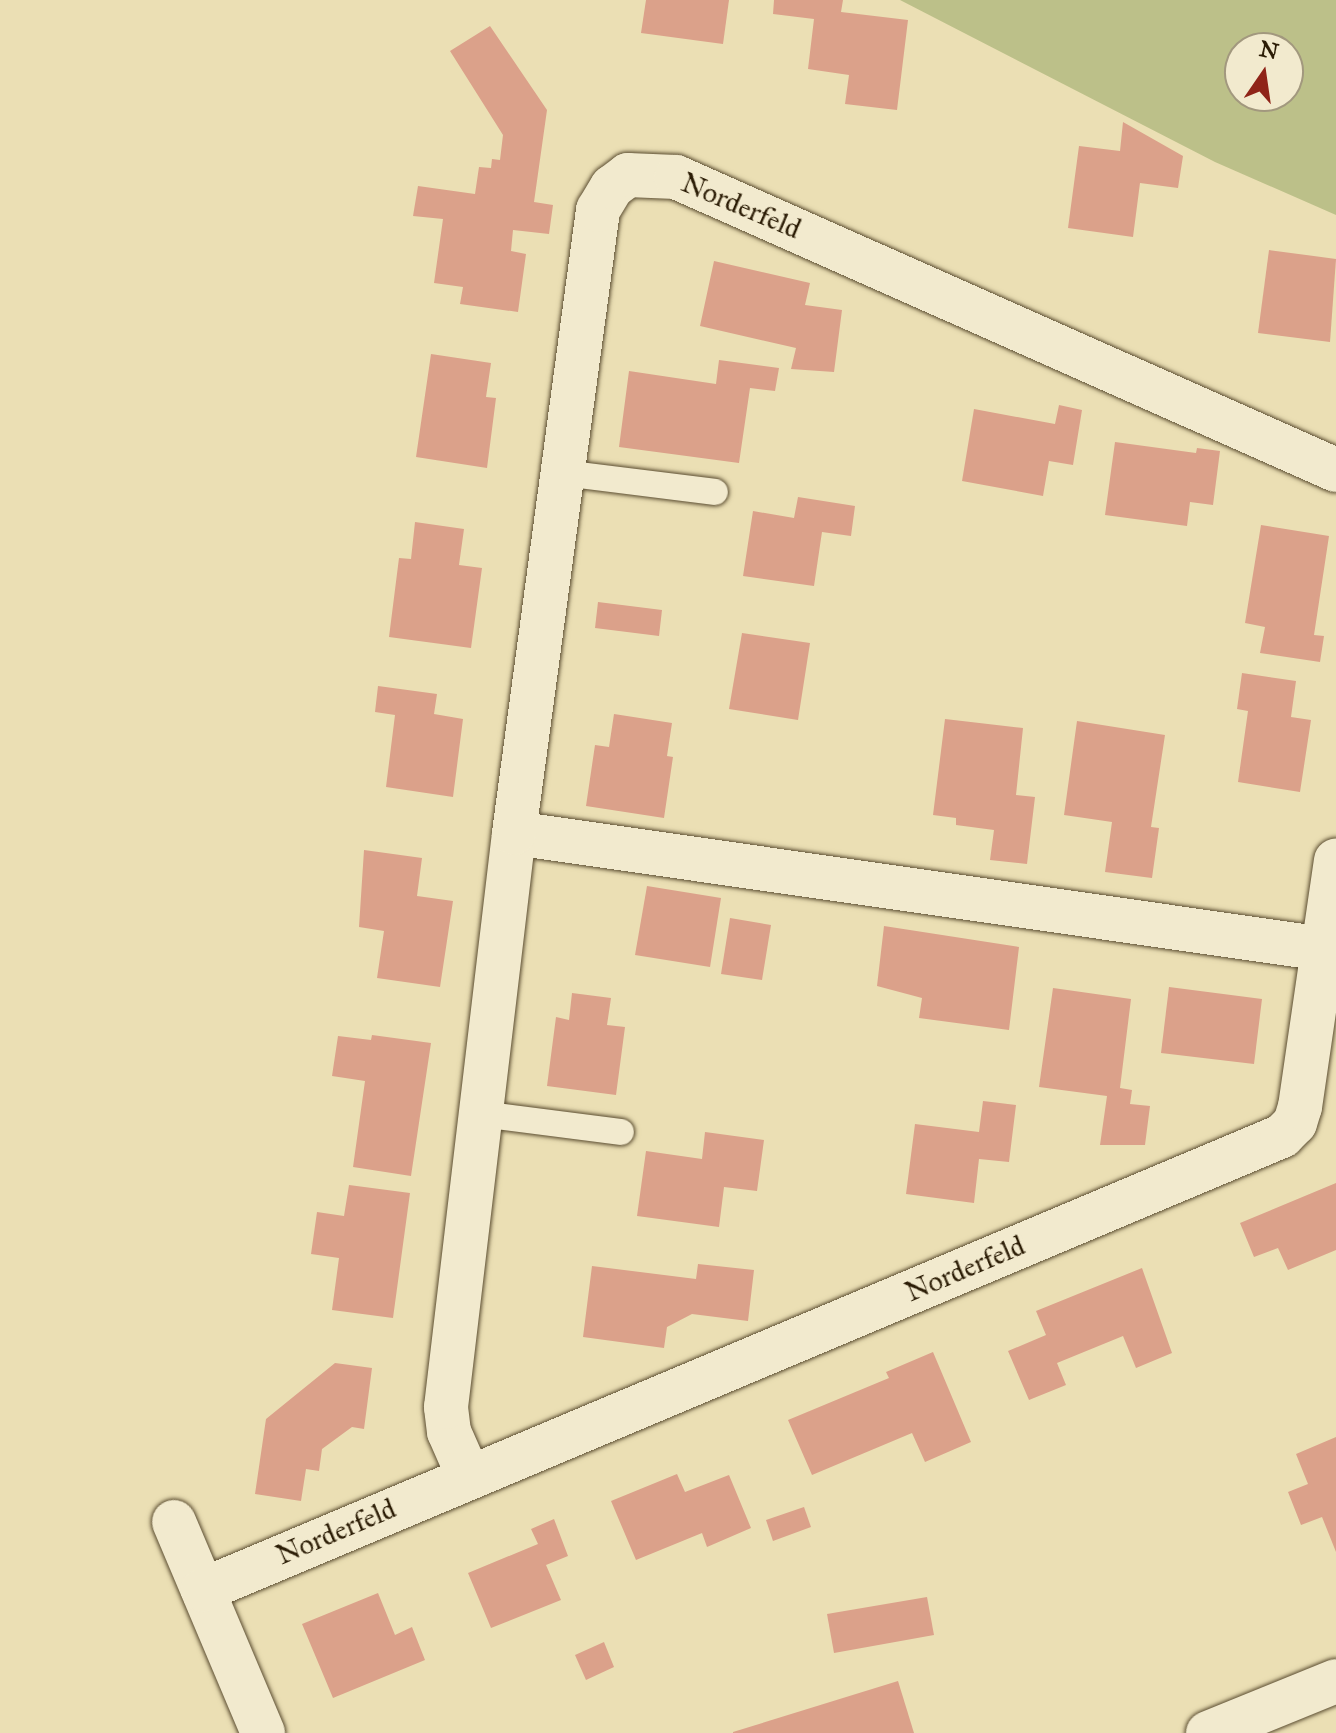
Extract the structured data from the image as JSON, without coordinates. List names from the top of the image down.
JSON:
{
  "streets": {
    "street": ["Norderfeld"]
  },
  "north": "top"
}
